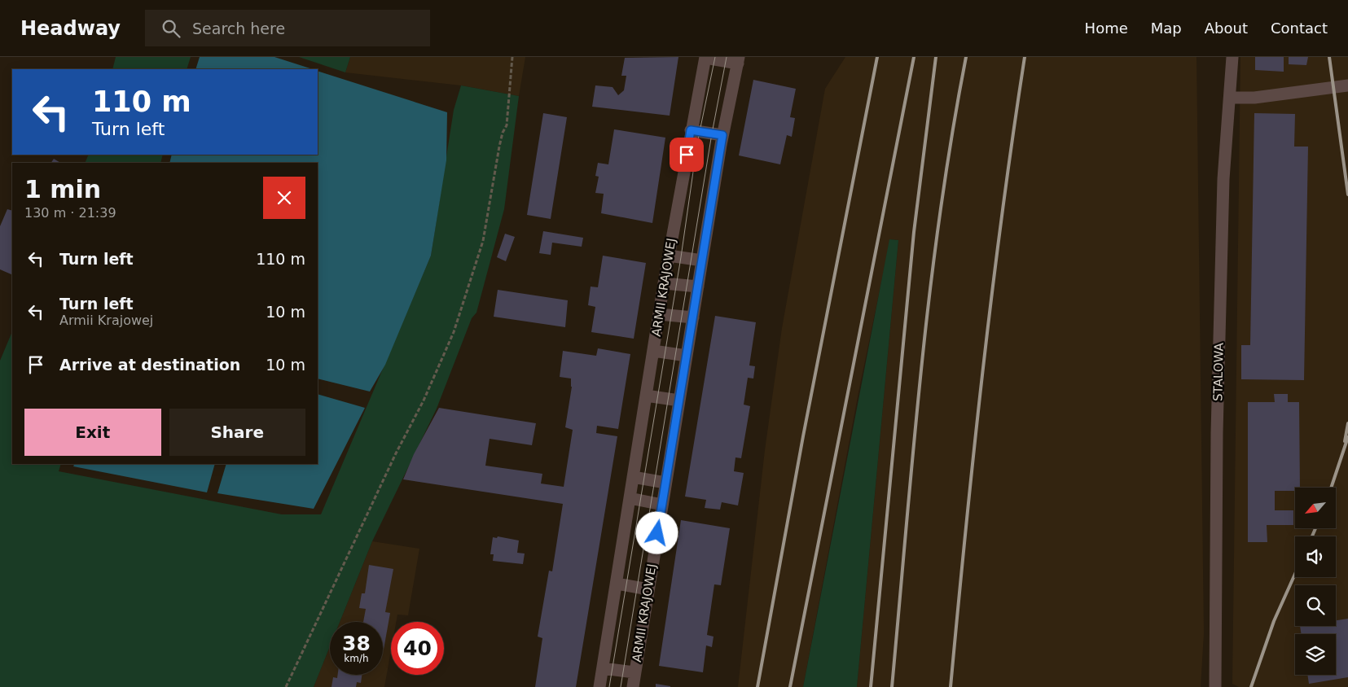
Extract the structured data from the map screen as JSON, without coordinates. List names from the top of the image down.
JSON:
{
  "streets": {
    "street": ["ARMII KRAJOWEJ", "STALOWA"]
  },
  "north": "bottom left",
  "page": {
    "header": "Headway",
    "search": "Search here",
    "nav": [
      "Home",
      "Map",
      "About",
      "Contact"
    ],
    "turn": ["110 m", "Turn left"],
    "heading": ["1 min", "130 m · 21:39"],
    "list": [
      {
        "name": "Turn left",
        "value": "110 m"
      },
      {
        "name": "Turn left",
        "note": "Armii Krajowej",
        "value": "10 m"
      },
      {
        "name": "Arrive at destination",
        "value": "10 m"
      }
    ],
    "buttons": ["Exit", "Share"],
    "speed": "38 km/h",
    "limit": "40"
  }
}
